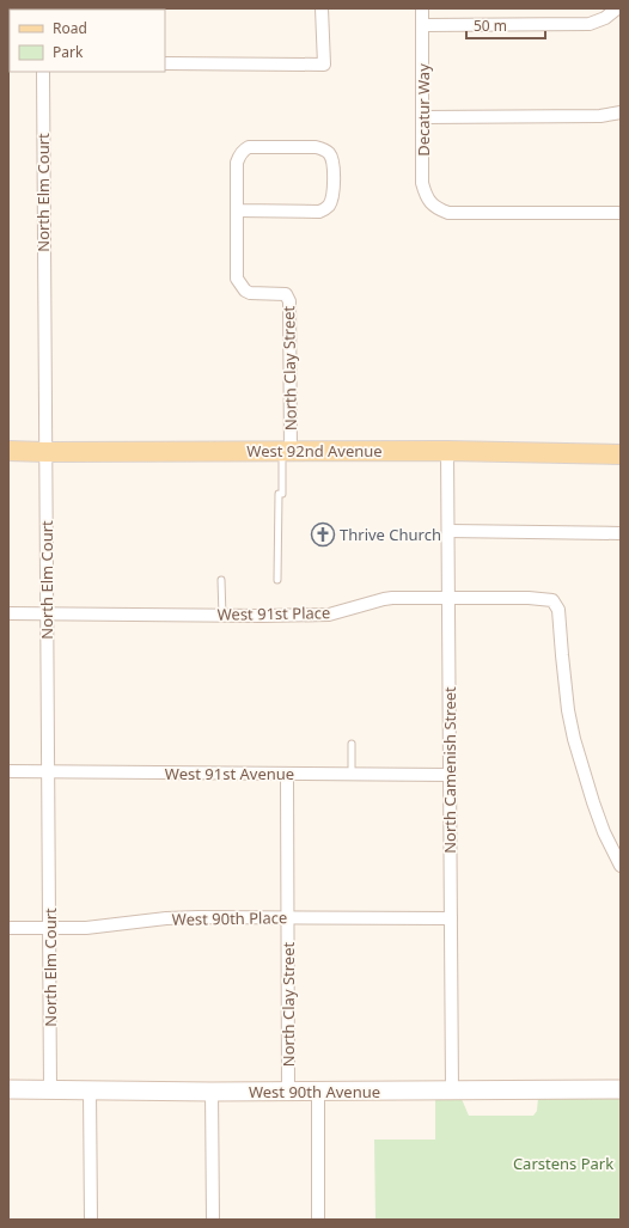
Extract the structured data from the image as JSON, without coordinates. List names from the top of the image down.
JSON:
{
  "streets": {
    "main road": ["West 92nd Avenue"],
    "street": [
      "Decatur Way",
      "North Elm Court",
      "North Clay Street",
      "West 91st Place",
      "North Camenish Street",
      "West 91st Avenue",
      "West 90th Place",
      "West 90th Avenue"
    ]
  },
  "crossings": [
    ["North Elm Court", "West 92nd Avenue"],
    ["North Elm Court", "West 91st Place"],
    ["North Elm Court", "West 91st Avenue"],
    ["North Elm Court", "West 90th Place"],
    ["North Elm Court", "West 90th Avenue"],
    ["North Clay Street", "West 92nd Avenue"],
    ["North Clay Street", "West 91st Avenue"],
    ["North Clay Street", "West 90th Place"],
    ["North Clay Street", "West 90th Avenue"],
    ["West 92nd Avenue", "North Camenish Street"],
    ["West 91st Place", "North Camenish Street"],
    ["North Camenish Street", "West 91st Avenue"],
    ["North Camenish Street", "West 90th Place"],
    ["North Camenish Street", "West 90th Avenue"]
  ],
  "parks": ["Carstens Park"],
  "places": {
    "church": ["Thrive Church"]
  },
  "legend": ["Road", "Park"],
  "scale_bar": "50 m"
}
